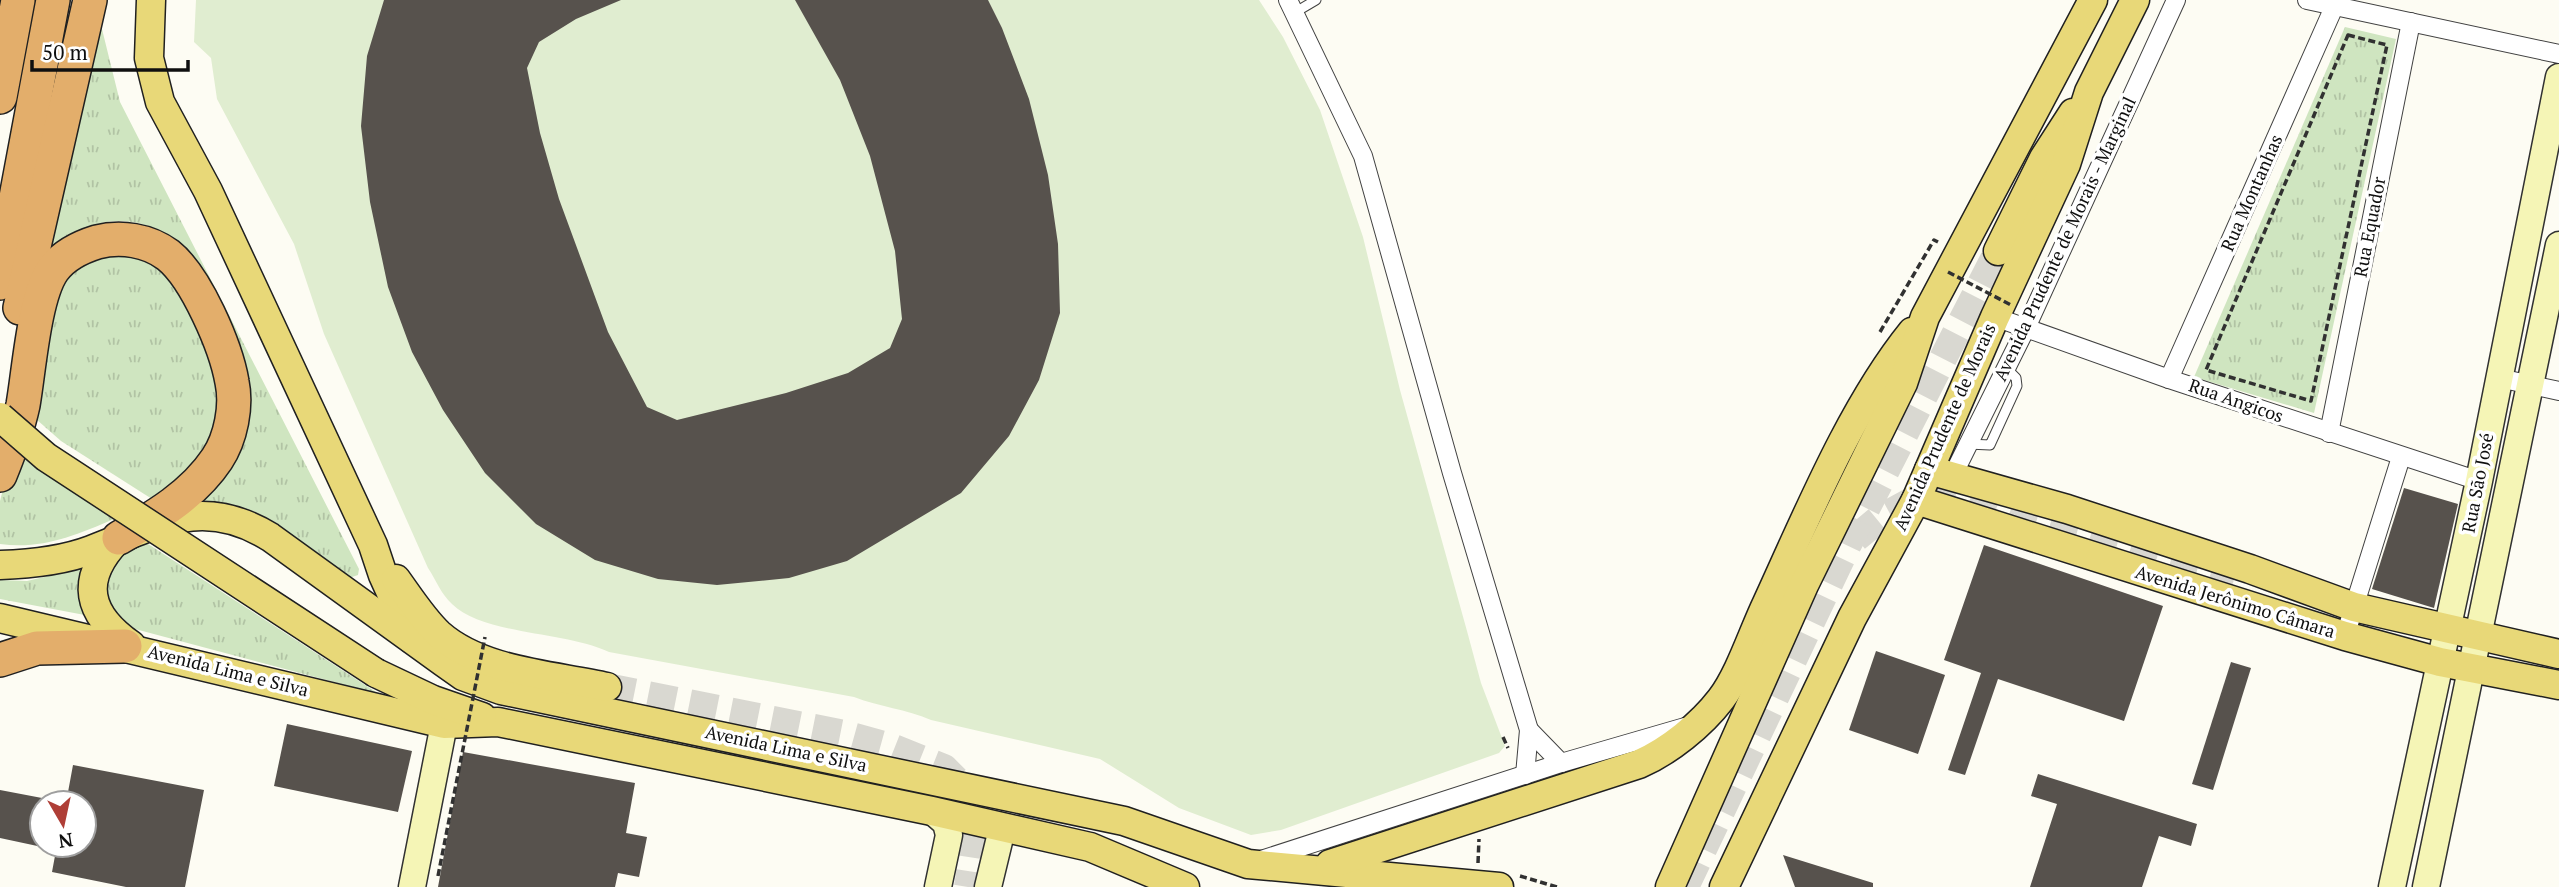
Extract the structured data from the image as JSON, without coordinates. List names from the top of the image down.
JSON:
{
  "streets": {
    "main road": [
      "Avenida Prudente de Morais",
      "Rua São José",
      "Avenida Jerônimo Câmara",
      "Avenida Lima e Silva"
    ],
    "street": [
      "Rua Montanhas",
      "Rua Equador",
      "Avenida Prudente de Morais - Marginal",
      "Rua Angicos"
    ]
  },
  "crossings": [
    ["Rua Montanhas", "Rua Angicos"],
    ["Rua Equador", "Rua Angicos"],
    ["Avenida Prudente de Morais - Marginal", "Rua Angicos"],
    ["Avenida Prudente de Morais - Marginal", "Avenida Prudente de Morais"],
    ["Avenida Prudente de Morais - Marginal", "Avenida Jerônimo Câmara"],
    ["Rua Angicos", "Avenida Prudente de Morais"],
    ["Rua Angicos", "Rua São José"],
    ["Avenida Prudente de Morais", "Avenida Jerônimo Câmara"],
    ["Rua São José", "Avenida Jerônimo Câmara"]
  ],
  "scale_bar": "50 m",
  "north": "bottom"
}
